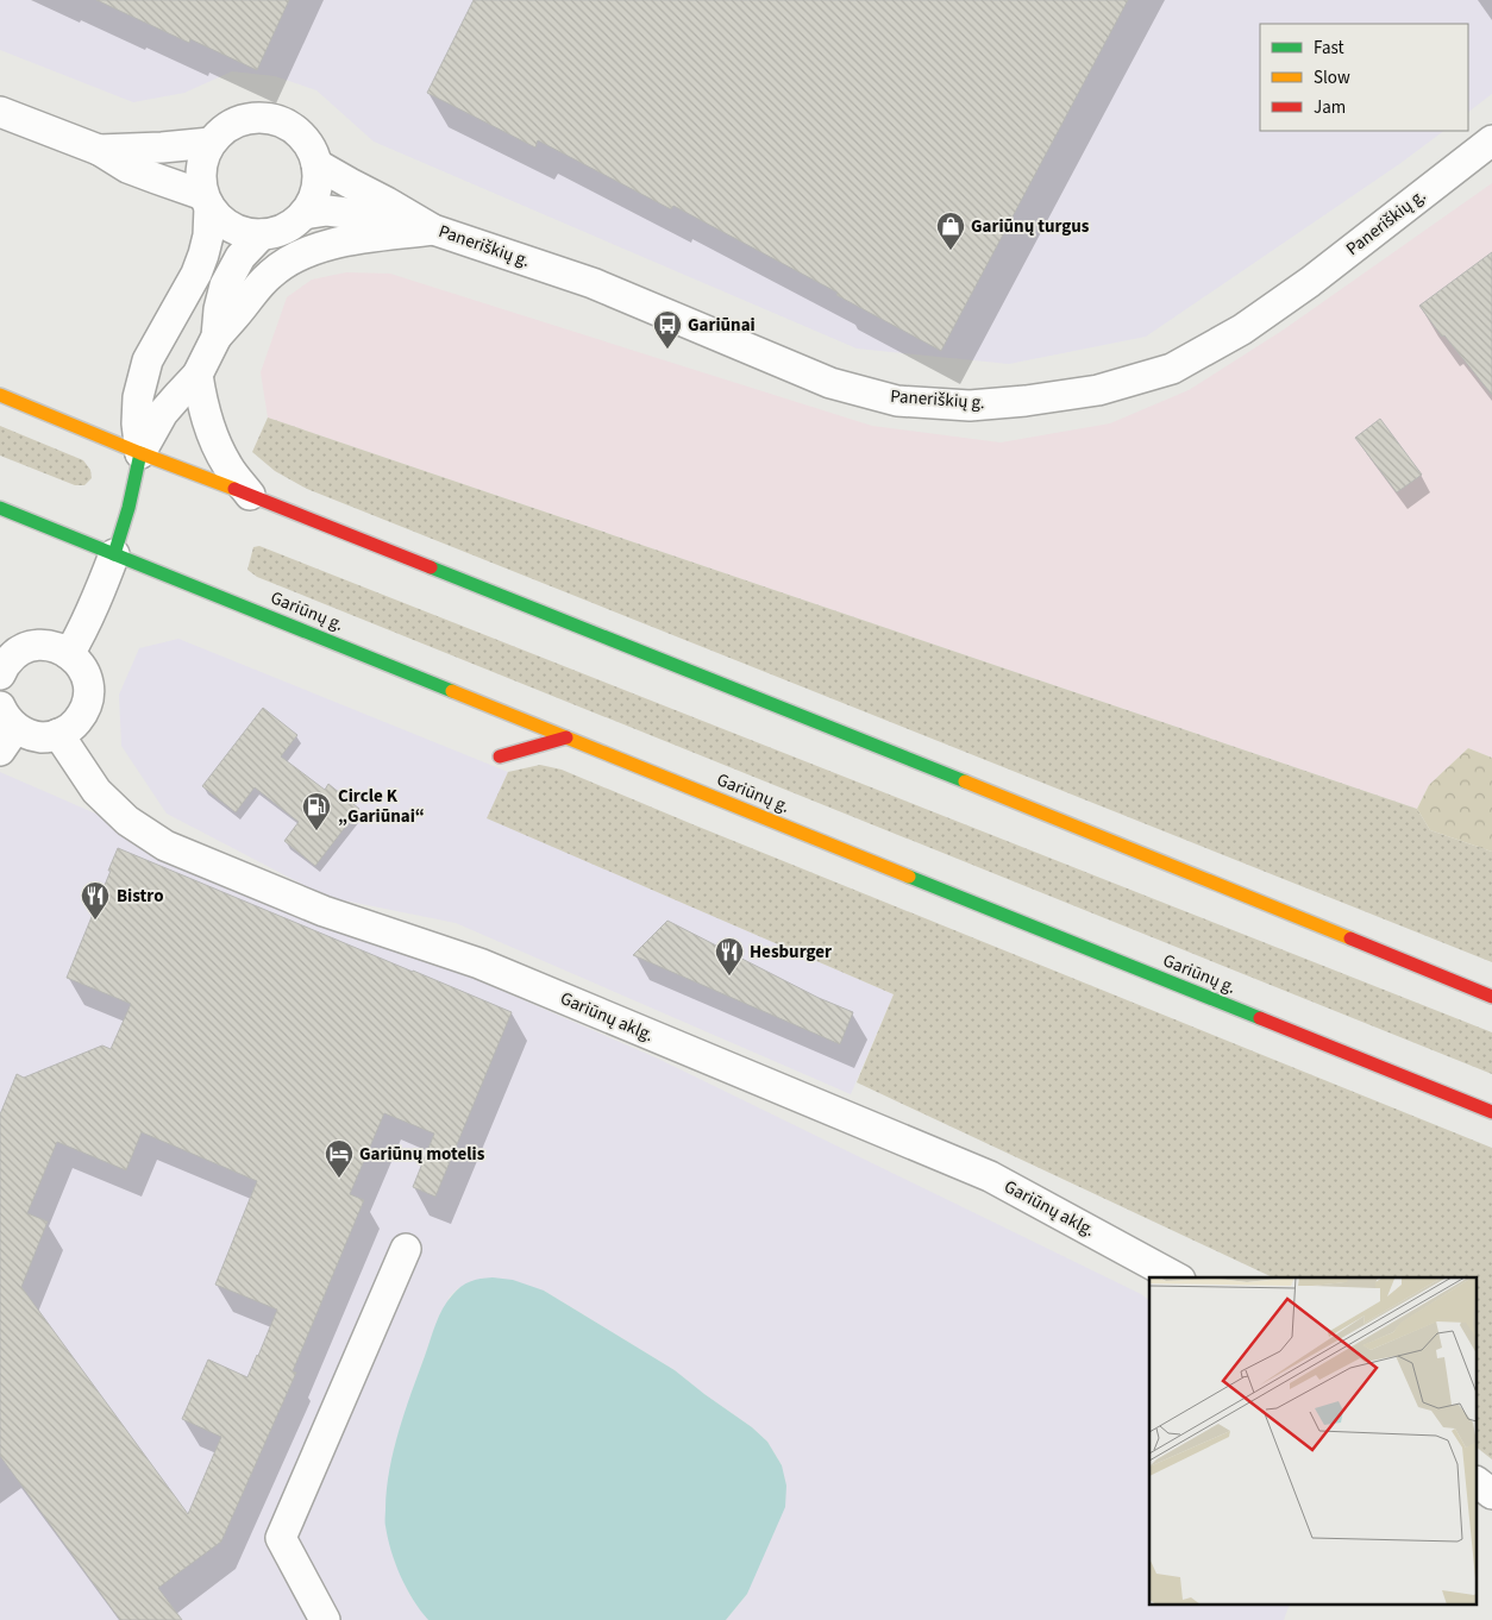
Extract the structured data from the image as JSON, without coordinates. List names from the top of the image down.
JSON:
{
  "streets": {
    "highway": ["Gariūnų g."],
    "street": ["Paneriškių g.", "Gariūnų aklg."]
  },
  "places": {
    "shop": ["Gariūnų turgus"],
    "bus stop": ["Gariūnai"],
    "fuel station": ["Circle K „Gariūnai“"],
    "restaurant": ["Bistro", "Hesburger"],
    "hotel": ["Gariūnų motelis"]
  },
  "legend": ["Fast", "Slow", "Jam"]
}
